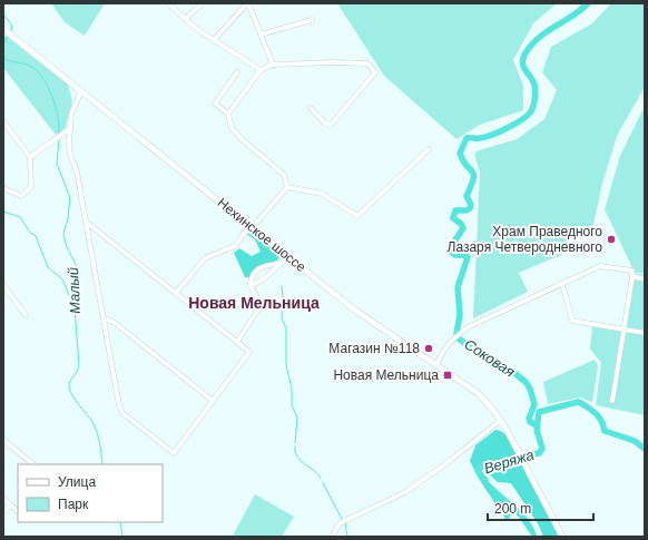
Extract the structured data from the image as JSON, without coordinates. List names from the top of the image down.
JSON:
{
  "streets": {
    "main road": ["Нехинское шоссе"]
  },
  "districts": ["Новая Мельница"],
  "water": ["Малый", "Соковая", "Веряжа"],
  "places": {
    "other": ["Храм Праведного Лазаря Четверодневного", "Магазин №118"],
    "transit": ["Новая Мельница"]
  },
  "legend": ["Улица", "Парк"],
  "scale_bar": "200 m"
}
